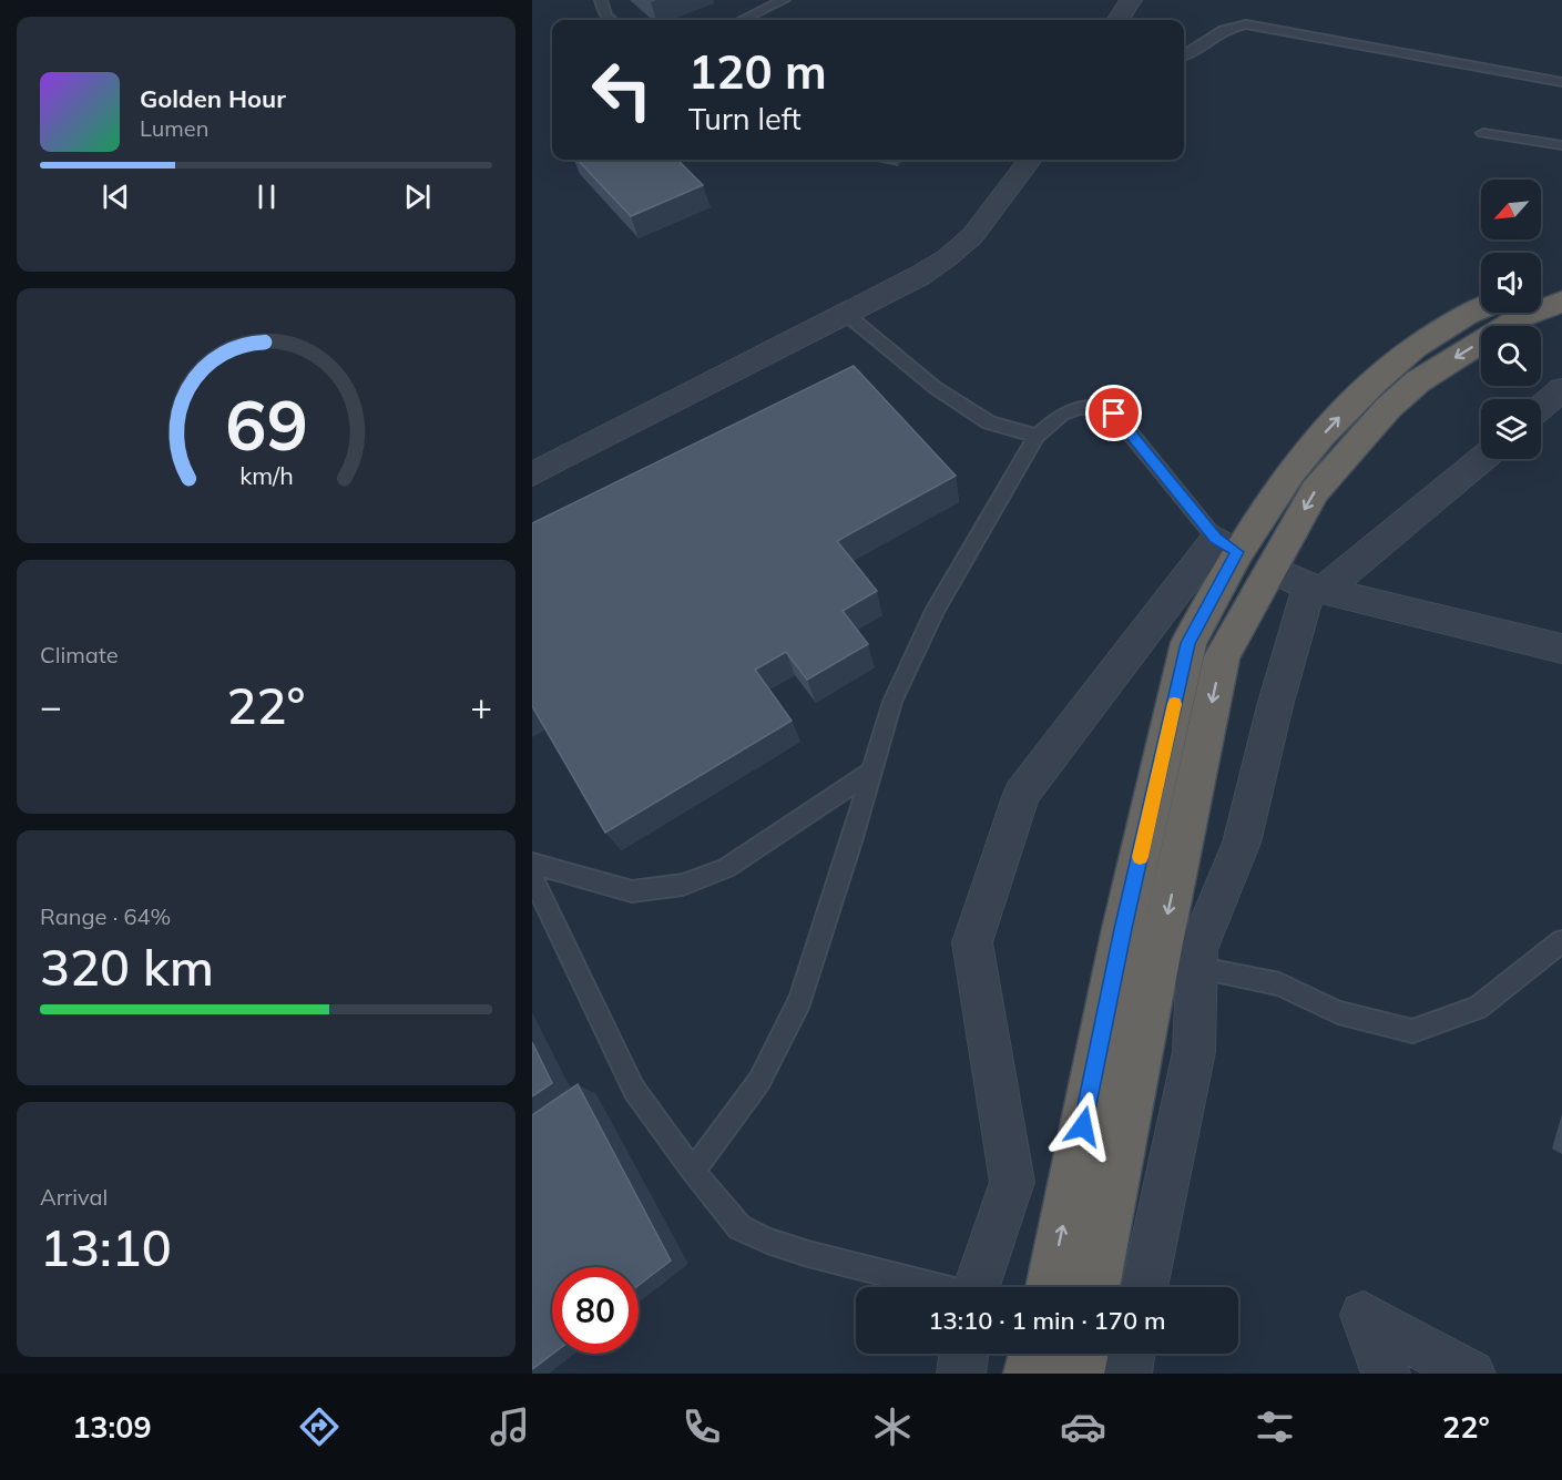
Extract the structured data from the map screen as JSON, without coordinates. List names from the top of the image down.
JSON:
{
  "north": "bottom left",
  "page": {
    "turn": ["120 m", "Turn left"],
    "song": ["Golden Hour", "Lumen"],
    "tile": [
      "Climate",
      ["Range · 64%", "320 km"],
      ["Arrival", "13:10"]
    ],
    "heat": ["−", "22°", "+"],
    "limit": "80",
    "trip": "13:10 · 1 min · 170 m",
    "tabs": ["13:09", "22°"],
    "gauge": ["69", "km/h"]
  }
}
